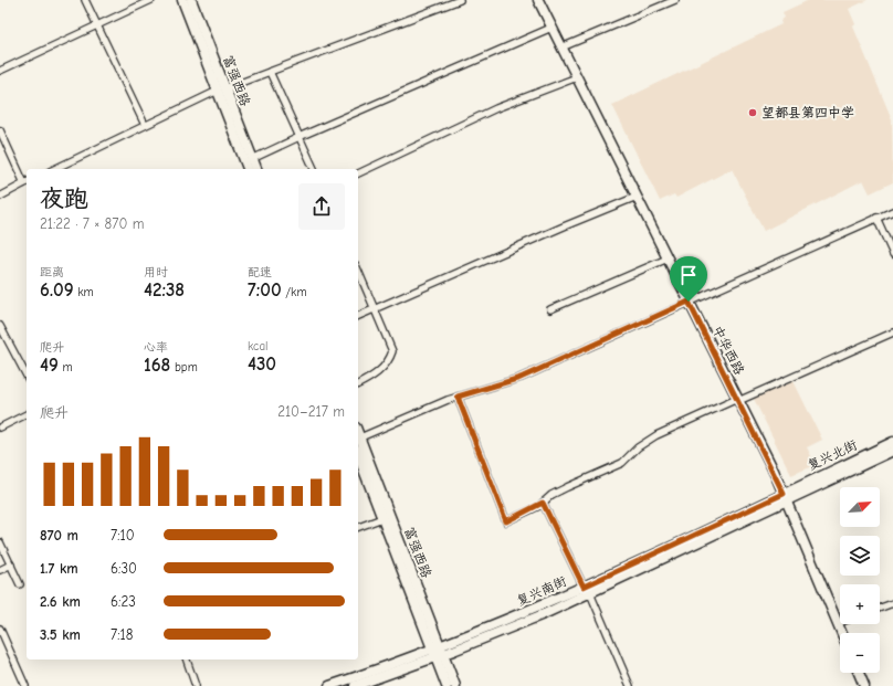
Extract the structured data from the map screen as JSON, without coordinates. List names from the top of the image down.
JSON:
{
  "streets": {
    "main road": [
      "富强西路",
      "中华西路",
      "复兴北街",
      "复兴南街"
    ]
  },
  "crossings": [
    ["富强西路", "复兴南街"],
    ["中华西路", "复兴北街"],
    ["中华西路", "复兴南街"],
    ["复兴北街", "复兴南街"]
  ],
  "places": ["望都县第四中学"],
  "north": "top right",
  "page": {
    "heading": ["夜跑", "21:22 · 7 × 870 m"],
    "stats": [
      ["距离", "6.09 km"],
      ["用时", "42:38"],
      ["配速", "7:00 /km"],
      ["爬升", "49 m"],
      ["心率", "168 bpm"],
      ["kcal", "430"]
    ],
    "chart": ["爬升", "210–217 m"],
    "map_buttons": ["+", "−"],
    "list": [
      {
        "name": "870 m",
        "note": "7:10"
      },
      {
        "name": "1.7 km",
        "note": "6:30"
      },
      {
        "name": "2.6 km",
        "note": "6:23"
      },
      {
        "name": "3.5 km",
        "note": "7:18"
      }
    ]
  }
}
